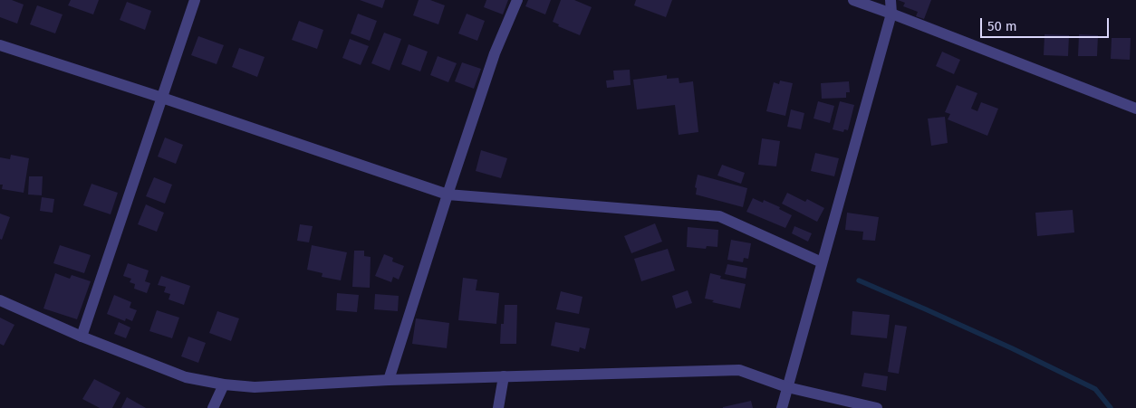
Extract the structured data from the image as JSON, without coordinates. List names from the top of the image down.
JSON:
{
  "scale_bar": "50 m"
}
